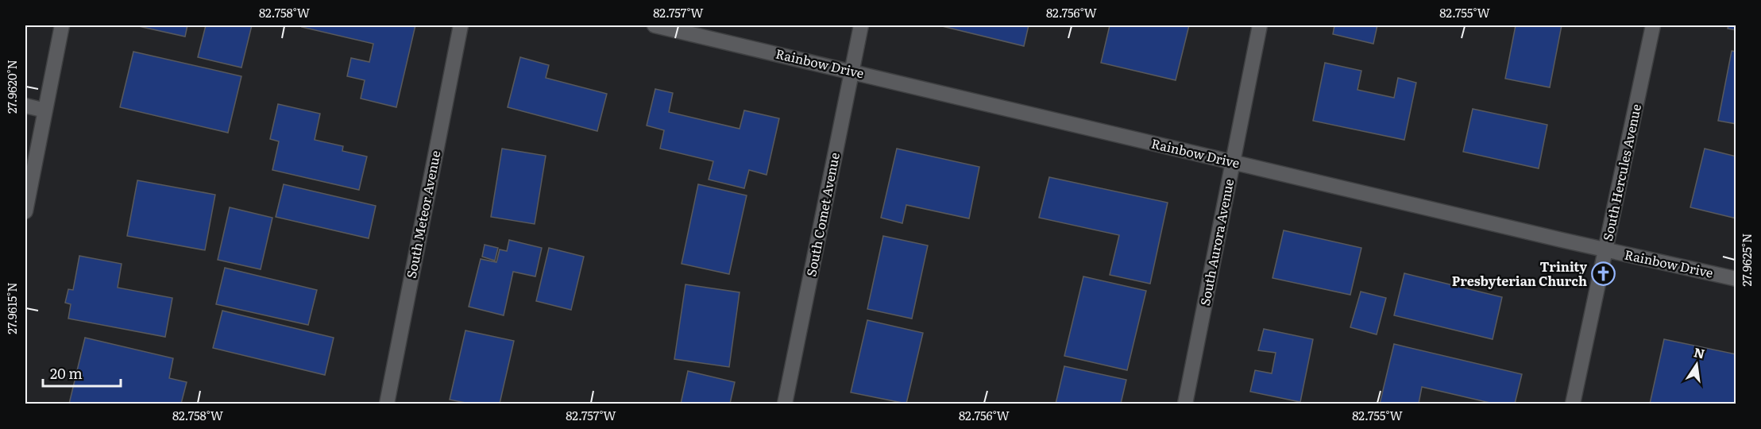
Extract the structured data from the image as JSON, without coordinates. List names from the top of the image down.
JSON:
{
  "streets": {
    "street": [
      "Rainbow Drive",
      "South Hercules Avenue",
      "South Meteor Avenue",
      "South Comet Avenue",
      "South Aurora Avenue"
    ]
  },
  "crossings": [
    ["Rainbow Drive", "South Hercules Avenue"],
    ["Rainbow Drive", "South Comet Avenue"],
    ["Rainbow Drive", "South Aurora Avenue"]
  ],
  "places": {
    "church": ["Trinity Presbyterian Church"]
  },
  "scale_bar": "20 m",
  "north": "top",
  "coordinates": [
    "82.758°W",
    "82.757°W",
    "82.756°W",
    "82.755°W",
    "27.9620°N",
    "27.9625°N",
    "27.9615°N"
  ]
}
